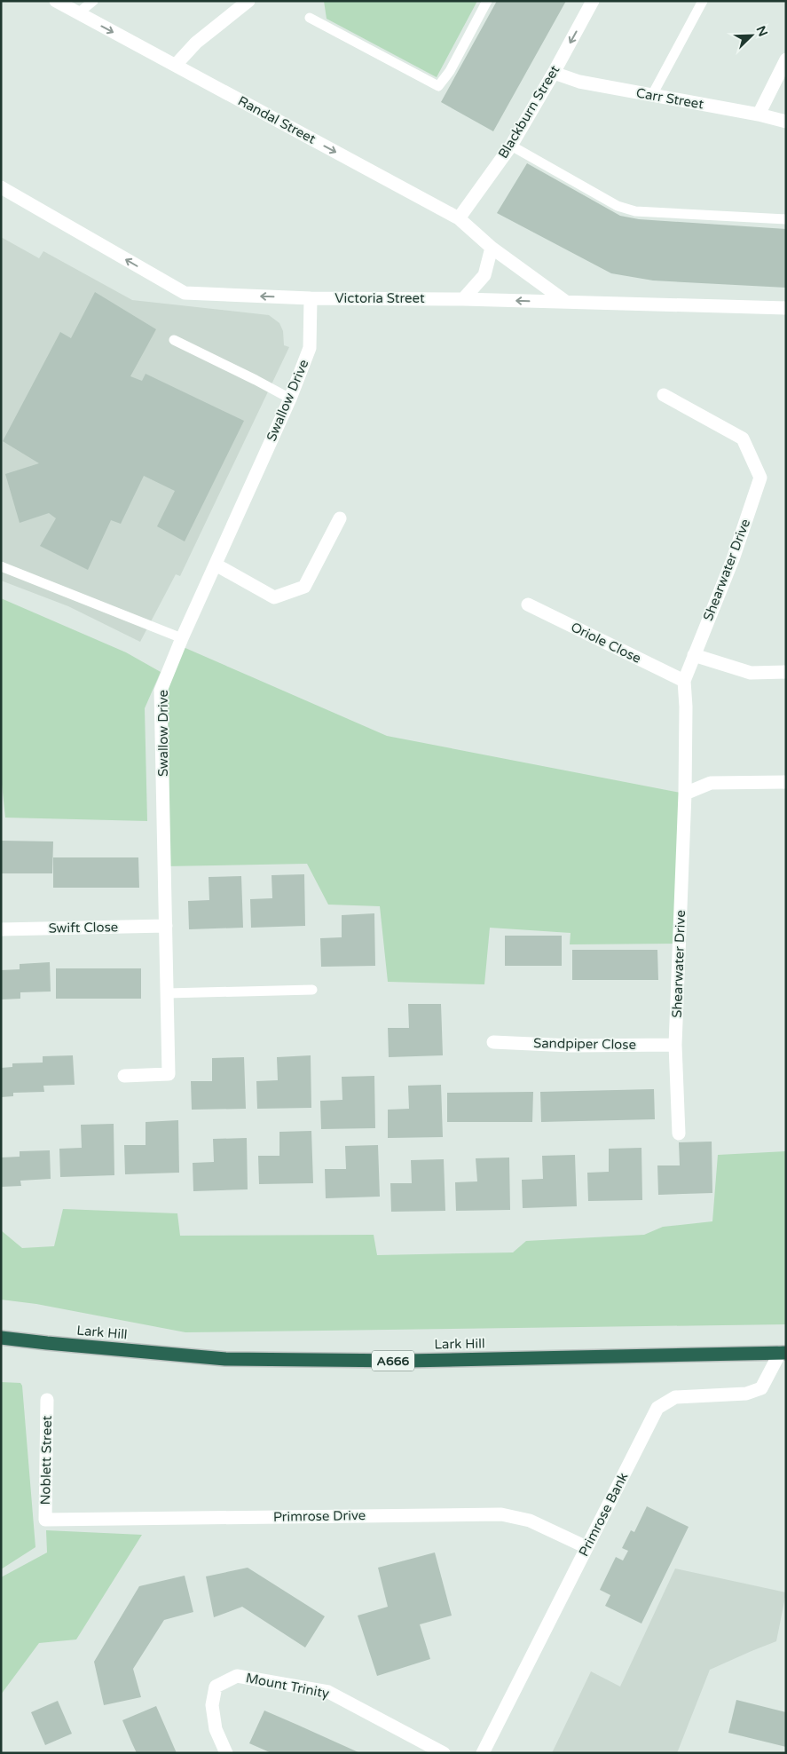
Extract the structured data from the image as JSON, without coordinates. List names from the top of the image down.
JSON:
{
  "streets": {
    "highway": ["Lark Hill", "A666"],
    "street": [
      "Carr Street",
      "Blackburn Street",
      "Randal Street",
      "Victoria Street",
      "Swallow Drive",
      "Shearwater Drive",
      "Oriole Close",
      "Swift Close",
      "Sandpiper Close",
      "Noblett Street",
      "Primrose Bank",
      "Primrose Drive",
      "Mount Trinity"
    ]
  },
  "crossings": [
    ["Carr Street", "Blackburn Street"],
    ["Blackburn Street", "Randal Street"],
    ["Randal Street", "Victoria Street"],
    ["Victoria Street", "Swallow Drive"],
    ["Swallow Drive", "Swift Close"],
    ["Shearwater Drive", "Oriole Close"],
    ["Shearwater Drive", "Sandpiper Close"],
    ["Lark Hill", "Primrose Bank"],
    ["Noblett Street", "Primrose Drive"],
    ["Primrose Bank", "Primrose Drive"]
  ],
  "one_way": ["Randal Street", "Victoria Street"],
  "north": "top right"
}
